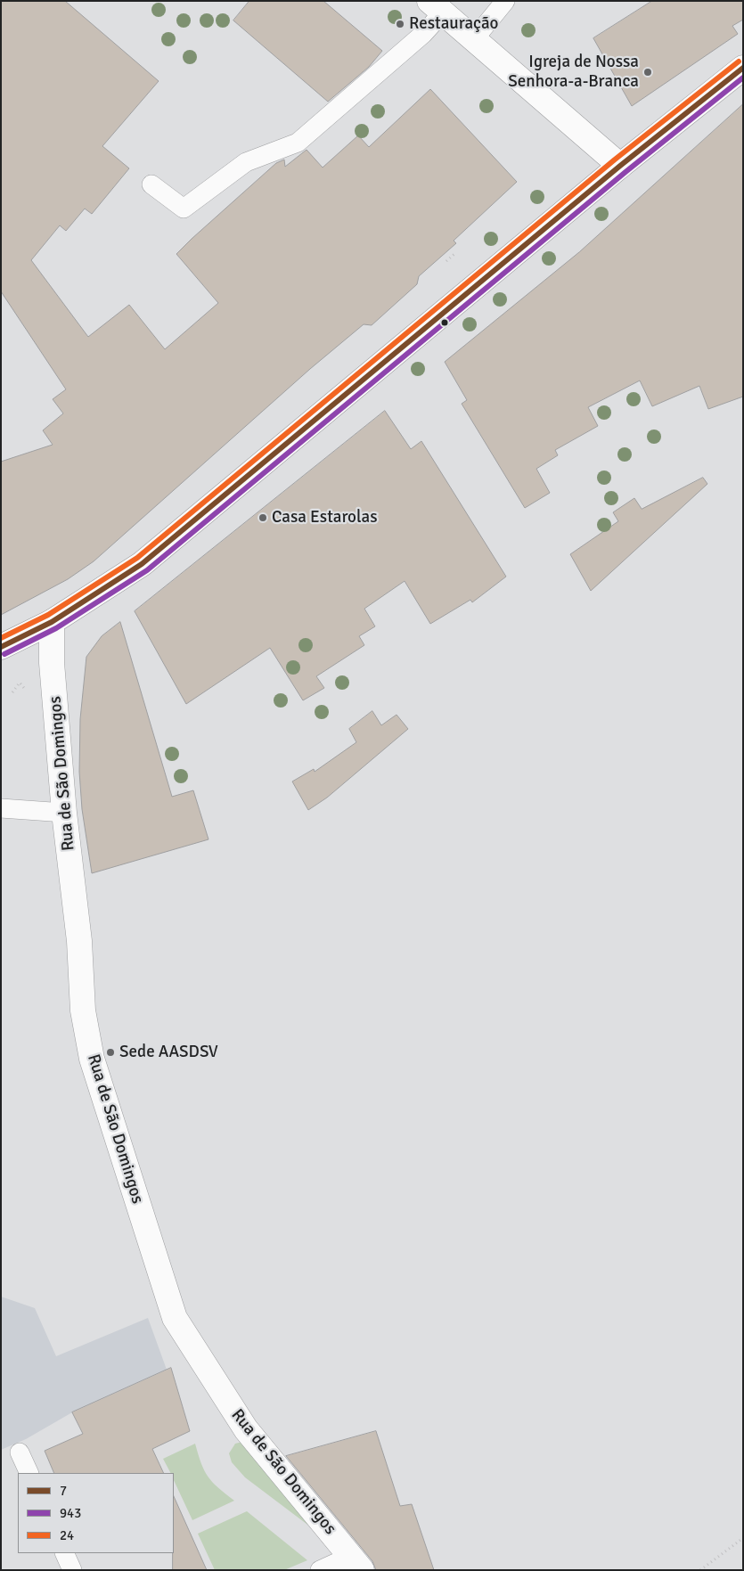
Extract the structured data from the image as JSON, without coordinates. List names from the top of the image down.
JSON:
{
  "streets": {
    "street": ["Rua de São Domingos"]
  },
  "places": [
    "Restauração",
    "Igreja de Nossa Senhora-a-Branca",
    "Casa Estarolas",
    "Sede AASDSV"
  ],
  "lines": ["transit line 24", "transit line 7", "transit line 943"],
  "legend": ["7", "943", "24"]
}
